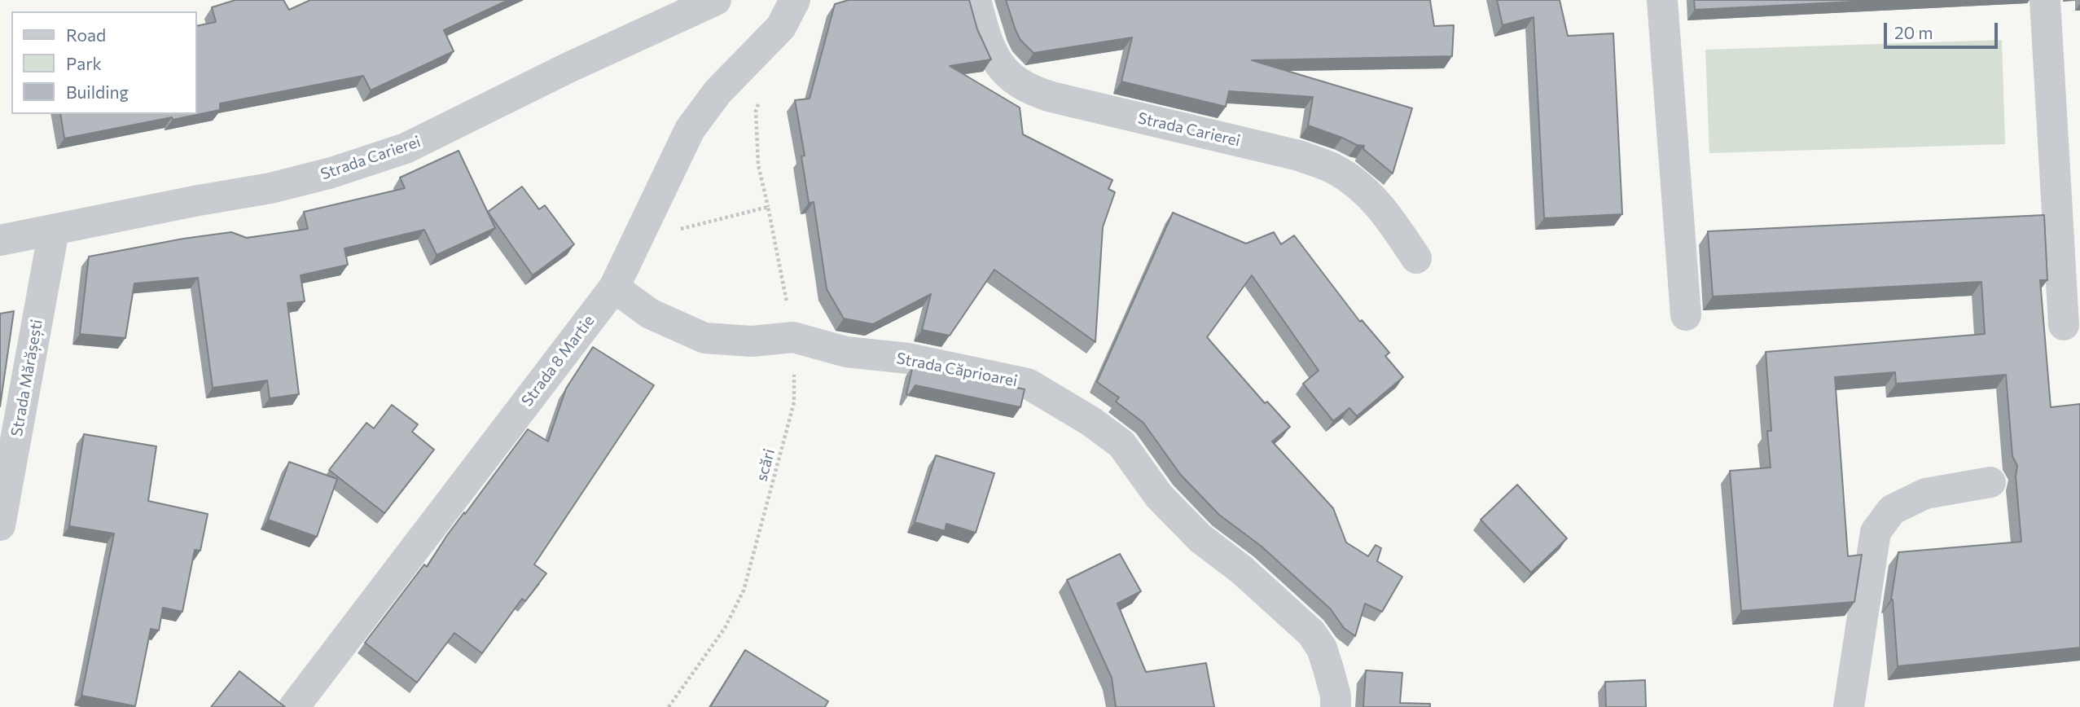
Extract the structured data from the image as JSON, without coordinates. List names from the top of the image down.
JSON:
{
  "streets": {
    "street": [
      "Strada Carierei",
      "Strada 8 Martie",
      "Strada Căprioarei",
      "Strada Mărășești"
    ],
    "path": ["scări"]
  },
  "crossings": [
    ["Strada Carierei", "Strada Mărășești"],
    ["Strada 8 Martie", "Strada Căprioarei"],
    ["Strada Căprioarei", "scări"]
  ],
  "legend": ["Road", "Park", "Building"],
  "scale_bar": "20 m"
}
